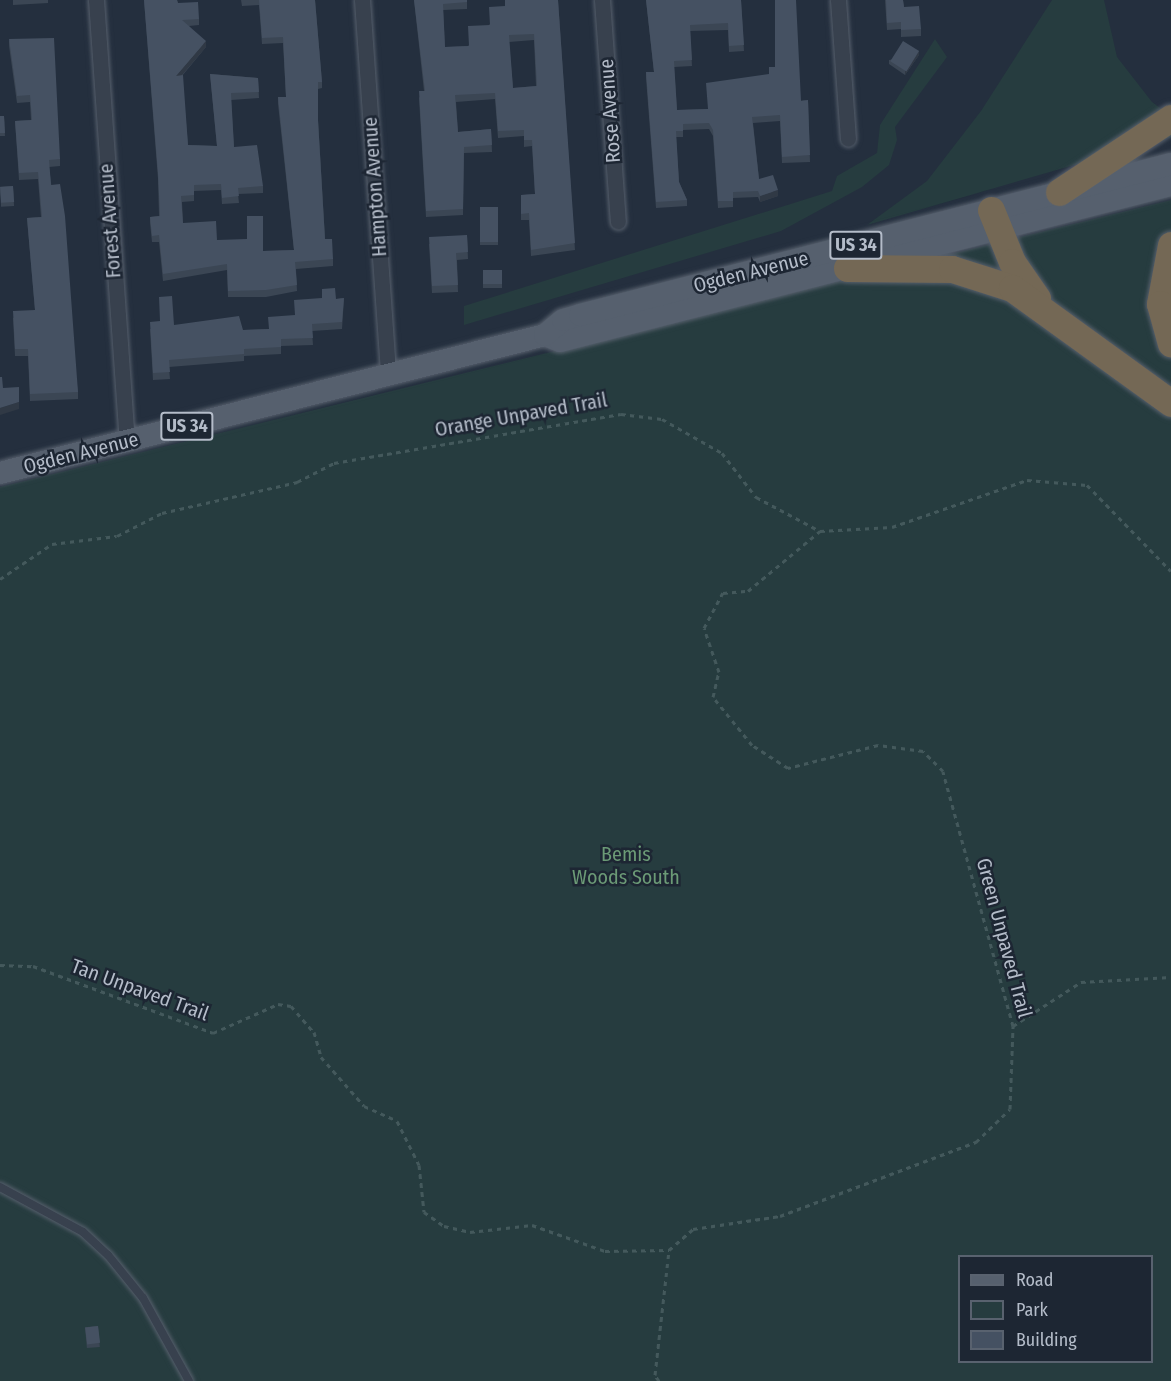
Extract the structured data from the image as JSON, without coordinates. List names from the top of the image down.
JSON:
{
  "streets": {
    "main road": ["US 34", "Ogden Avenue"],
    "street": ["Rose Avenue", "Hampton Avenue", "Forest Avenue"],
    "path": ["Orange Unpaved Trail", "Green Unpaved Trail", "Tan Unpaved Trail"]
  },
  "crossings": [
    ["Hampton Avenue", "Ogden Avenue"],
    ["Forest Avenue", "Ogden Avenue"],
    ["Orange Unpaved Trail", "Green Unpaved Trail"],
    ["Green Unpaved Trail", "Tan Unpaved Trail"]
  ],
  "parks": ["Bemis Woods South"],
  "legend": ["Road", "Park", "Building"]
}
